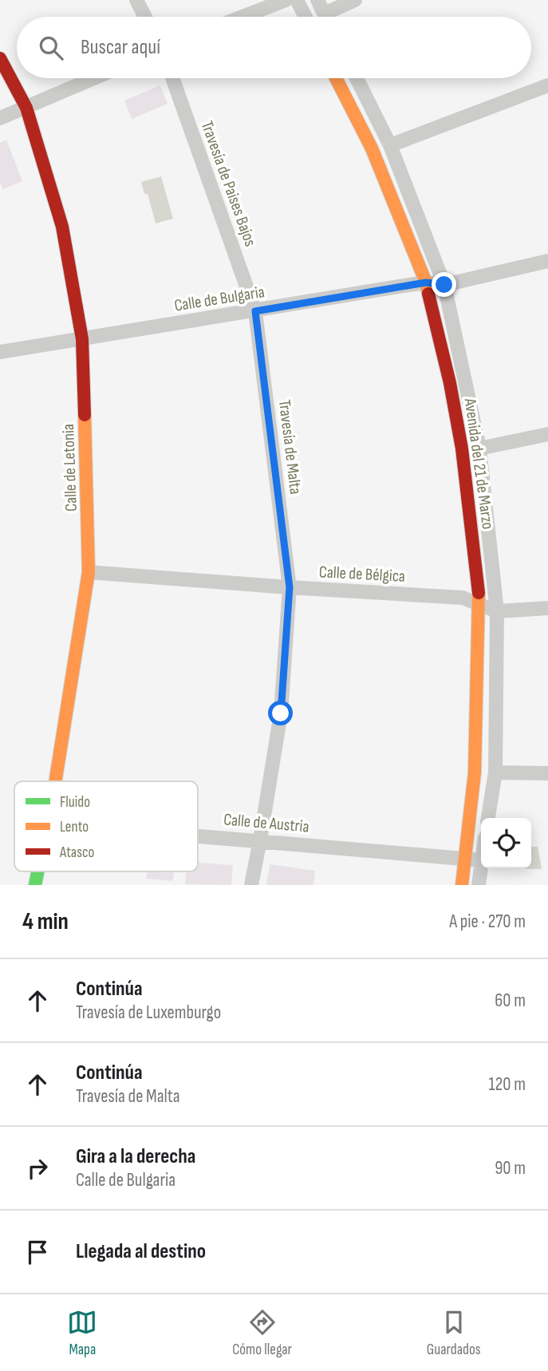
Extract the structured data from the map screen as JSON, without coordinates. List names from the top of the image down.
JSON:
{
  "streets": {
    "street": [
      "Travesía de Paises Bajos",
      "Calle de Bulgaria",
      "Travesía de Malta",
      "Avenida del 21 de Marzo",
      "Calle de Letonia",
      "Calle de Bélgica",
      "Calle de Austria"
    ]
  },
  "crossings": [
    ["Travesía de Paises Bajos", "Calle de Bulgaria"],
    ["Travesía de Paises Bajos", "Travesía de Malta"],
    ["Calle de Bulgaria", "Travesía de Malta"],
    ["Calle de Bulgaria", "Avenida del 21 de Marzo"],
    ["Calle de Bulgaria", "Calle de Letonia"],
    ["Travesía de Malta", "Calle de Bélgica"],
    ["Travesía de Malta", "Calle de Austria"],
    ["Avenida del 21 de Marzo", "Calle de Bélgica"],
    ["Avenida del 21 de Marzo", "Calle de Austria"],
    ["Calle de Letonia", "Calle de Bélgica"]
  ],
  "legend": ["Fluido", "Lento", "Atasco"],
  "page": {
    "search": "Buscar aquí",
    "heading": ["4 min", "A pie · 270 m"],
    "list": [
      ["Continúa", "Travesía de Luxemburgo", "60 m"],
      ["Continúa", "Travesía de Malta", "120 m"],
      ["Gira a la derecha", "Calle de Bulgaria", "90 m"],
      "Llegada al destino"
    ],
    "nav": ["Mapa", "Cómo llegar", "Guardados"]
  }
}
